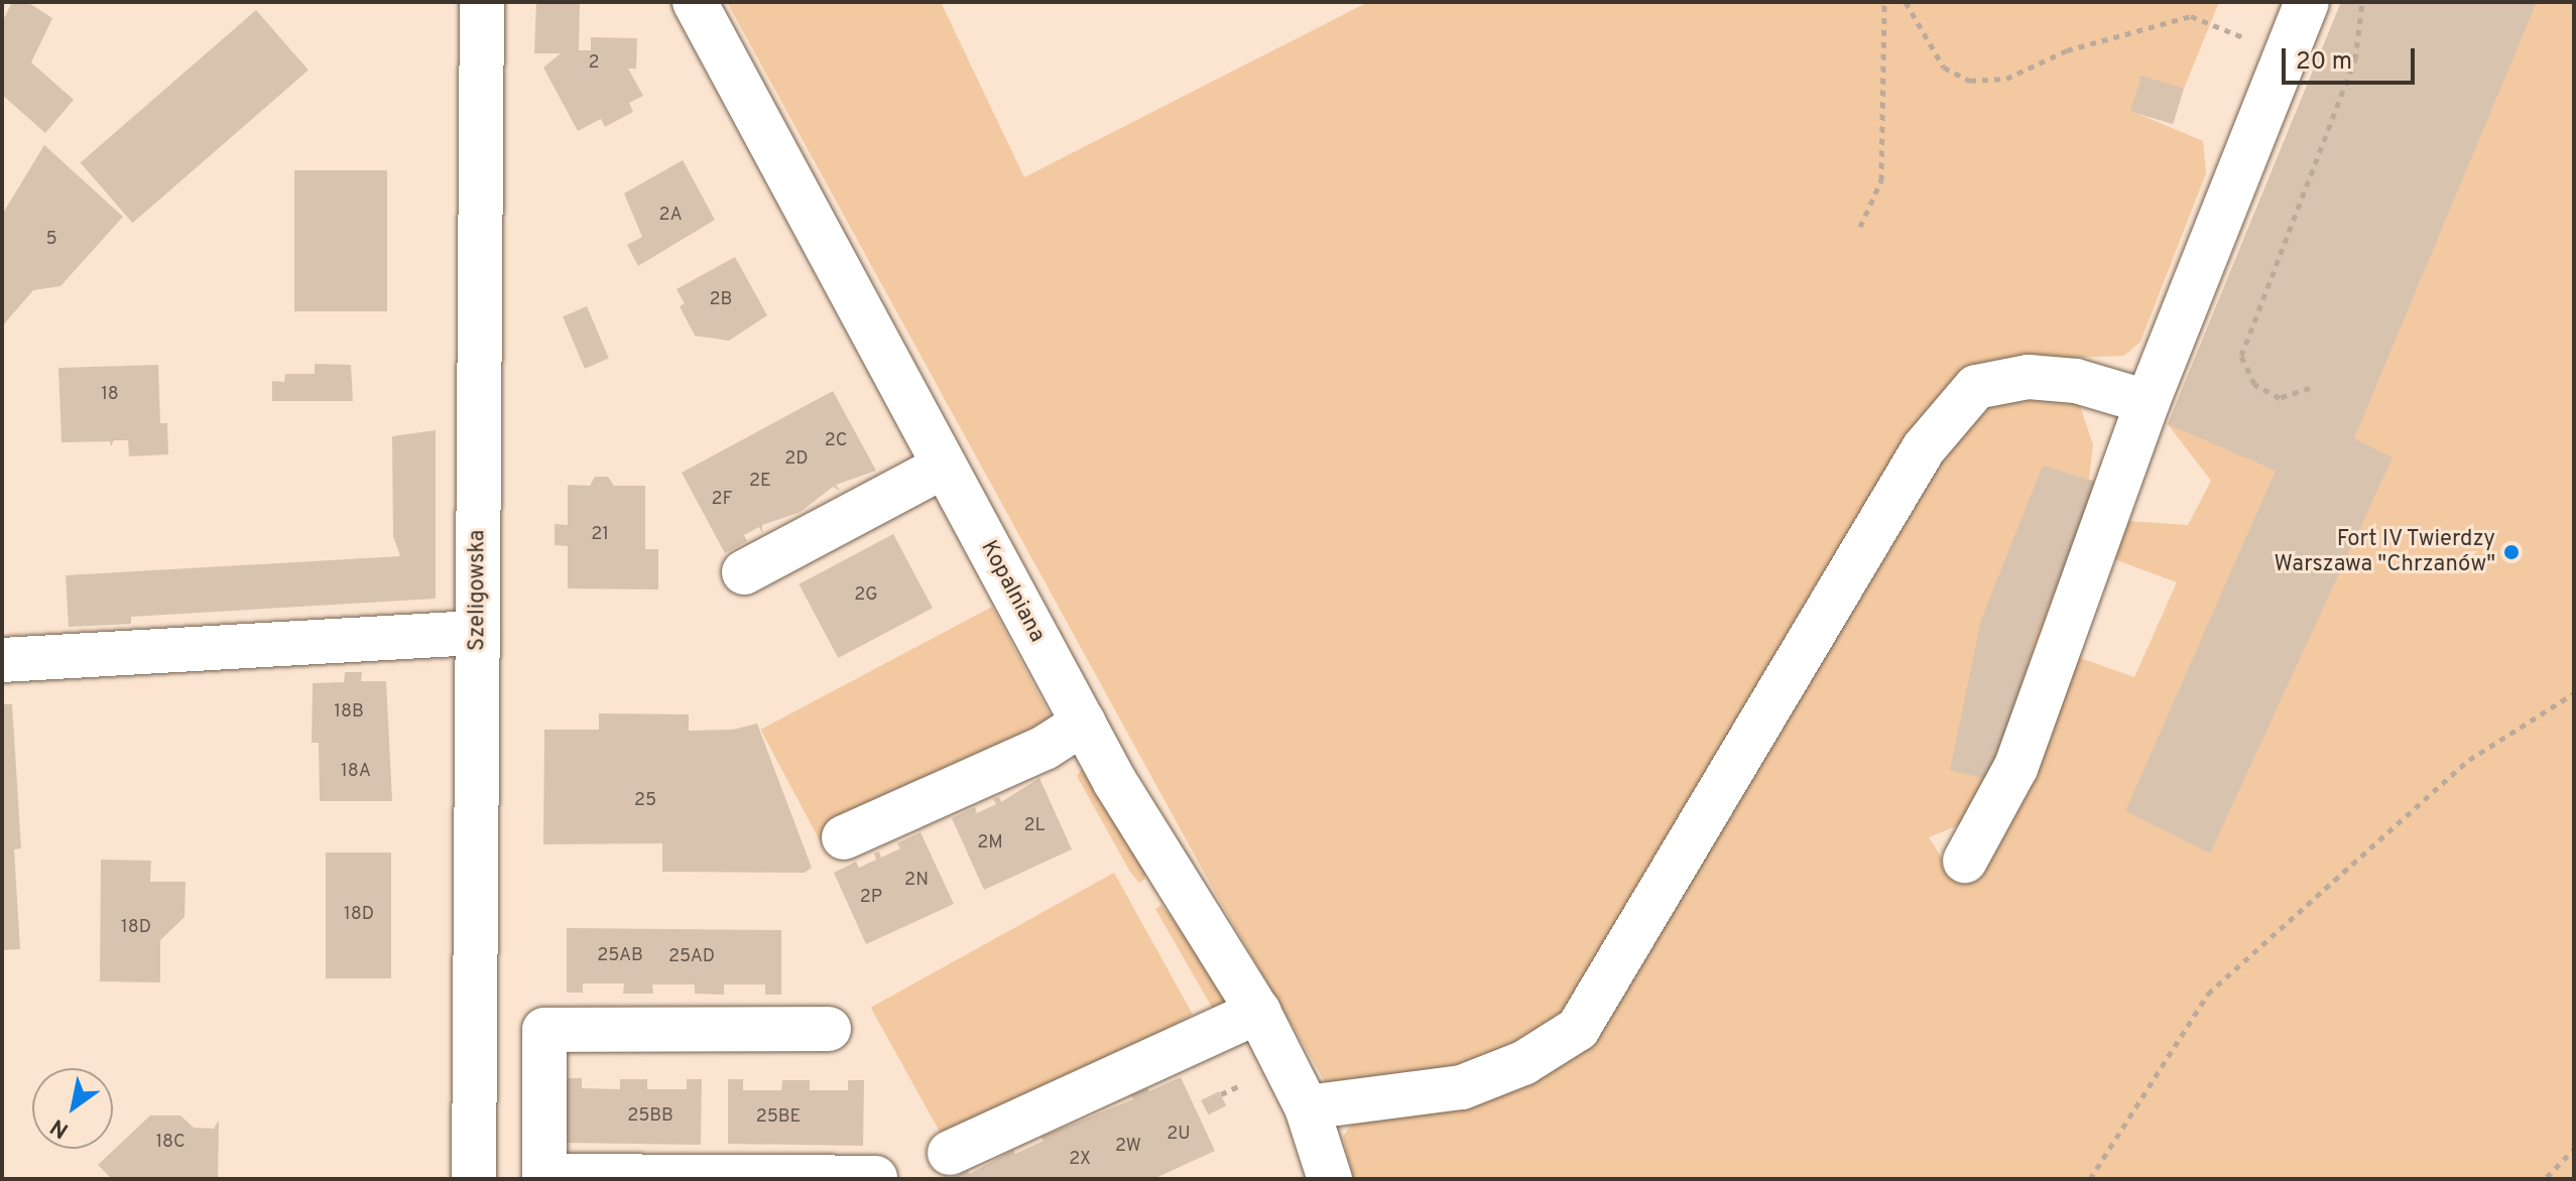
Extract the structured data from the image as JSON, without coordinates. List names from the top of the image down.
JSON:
{
  "streets": {
    "street": ["Szeligowska", "Kopalniana"]
  },
  "places": ["Fort IV Twierdzy Warszawa \"Chrzanów\""],
  "house_numbers": [
    "2",
    "2A",
    "5",
    "2B",
    "18",
    "2C",
    "2D",
    "2E",
    "2F",
    "21",
    "2G",
    "18B",
    "18A",
    "25",
    "2L",
    "2M",
    "2N",
    "2P",
    "18D",
    "18D",
    "25AB",
    "25AD",
    "25BB",
    "25BE",
    "2U",
    "18C",
    "2W",
    "2X"
  ],
  "scale_bar": "20 m",
  "north": "bottom left"
}
